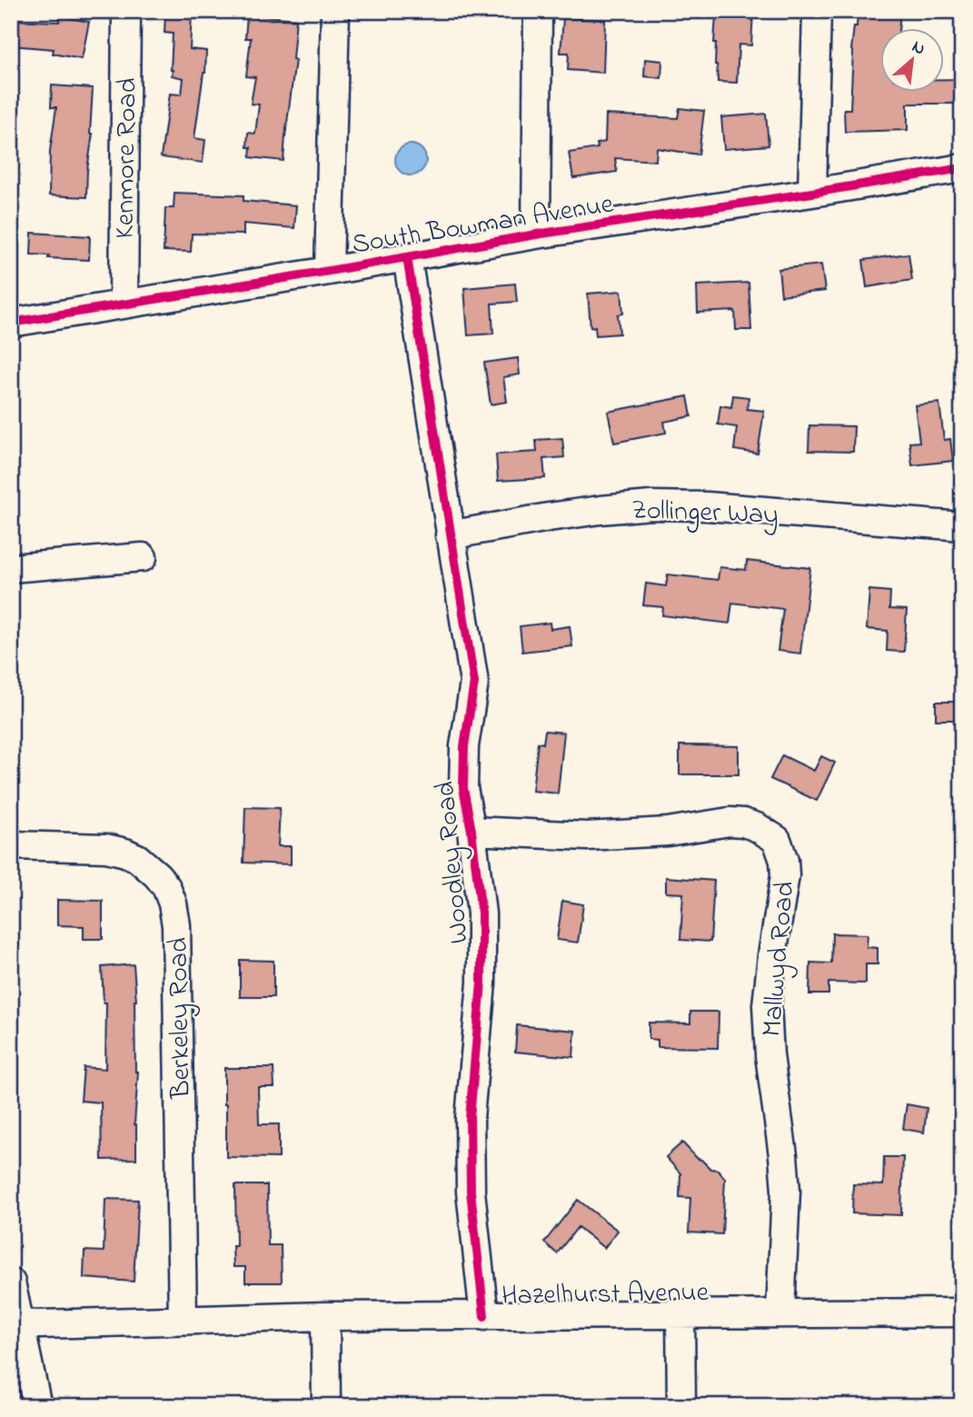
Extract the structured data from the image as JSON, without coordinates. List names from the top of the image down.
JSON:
{
  "streets": {
    "street": [
      "Kenmore Road",
      "South Bowman Avenue",
      "Zollinger Way",
      "Woodley Road",
      "Mallwyd Road",
      "Berkeley Road",
      "Hazelhurst Avenue"
    ]
  },
  "crossings": [
    ["Kenmore Road", "South Bowman Avenue"],
    ["South Bowman Avenue", "Woodley Road"],
    ["Zollinger Way", "Woodley Road"],
    ["Woodley Road", "Mallwyd Road"],
    ["Woodley Road", "Hazelhurst Avenue"],
    ["Mallwyd Road", "Hazelhurst Avenue"],
    ["Berkeley Road", "Hazelhurst Avenue"]
  ],
  "north": "top right"
}
